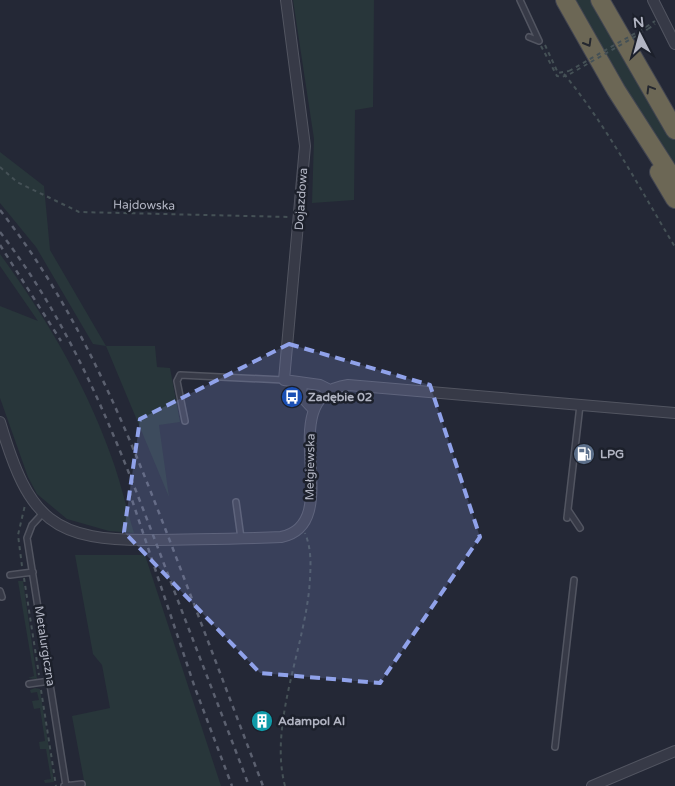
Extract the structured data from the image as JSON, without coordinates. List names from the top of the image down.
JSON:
{
  "streets": {
    "street": ["Dojazdowa", "Mełgiewska"],
    "lane": ["Metalurgiczna"],
    "path": ["Hajdowska"]
  },
  "crossings": [
    ["Dojazdowa", "Hajdowska"]
  ],
  "places": {
    "bus stop": ["Zadębie 02"],
    "fuel station": ["LPG"],
    "building": ["Adampol Al"]
  },
  "north": "top"
}
